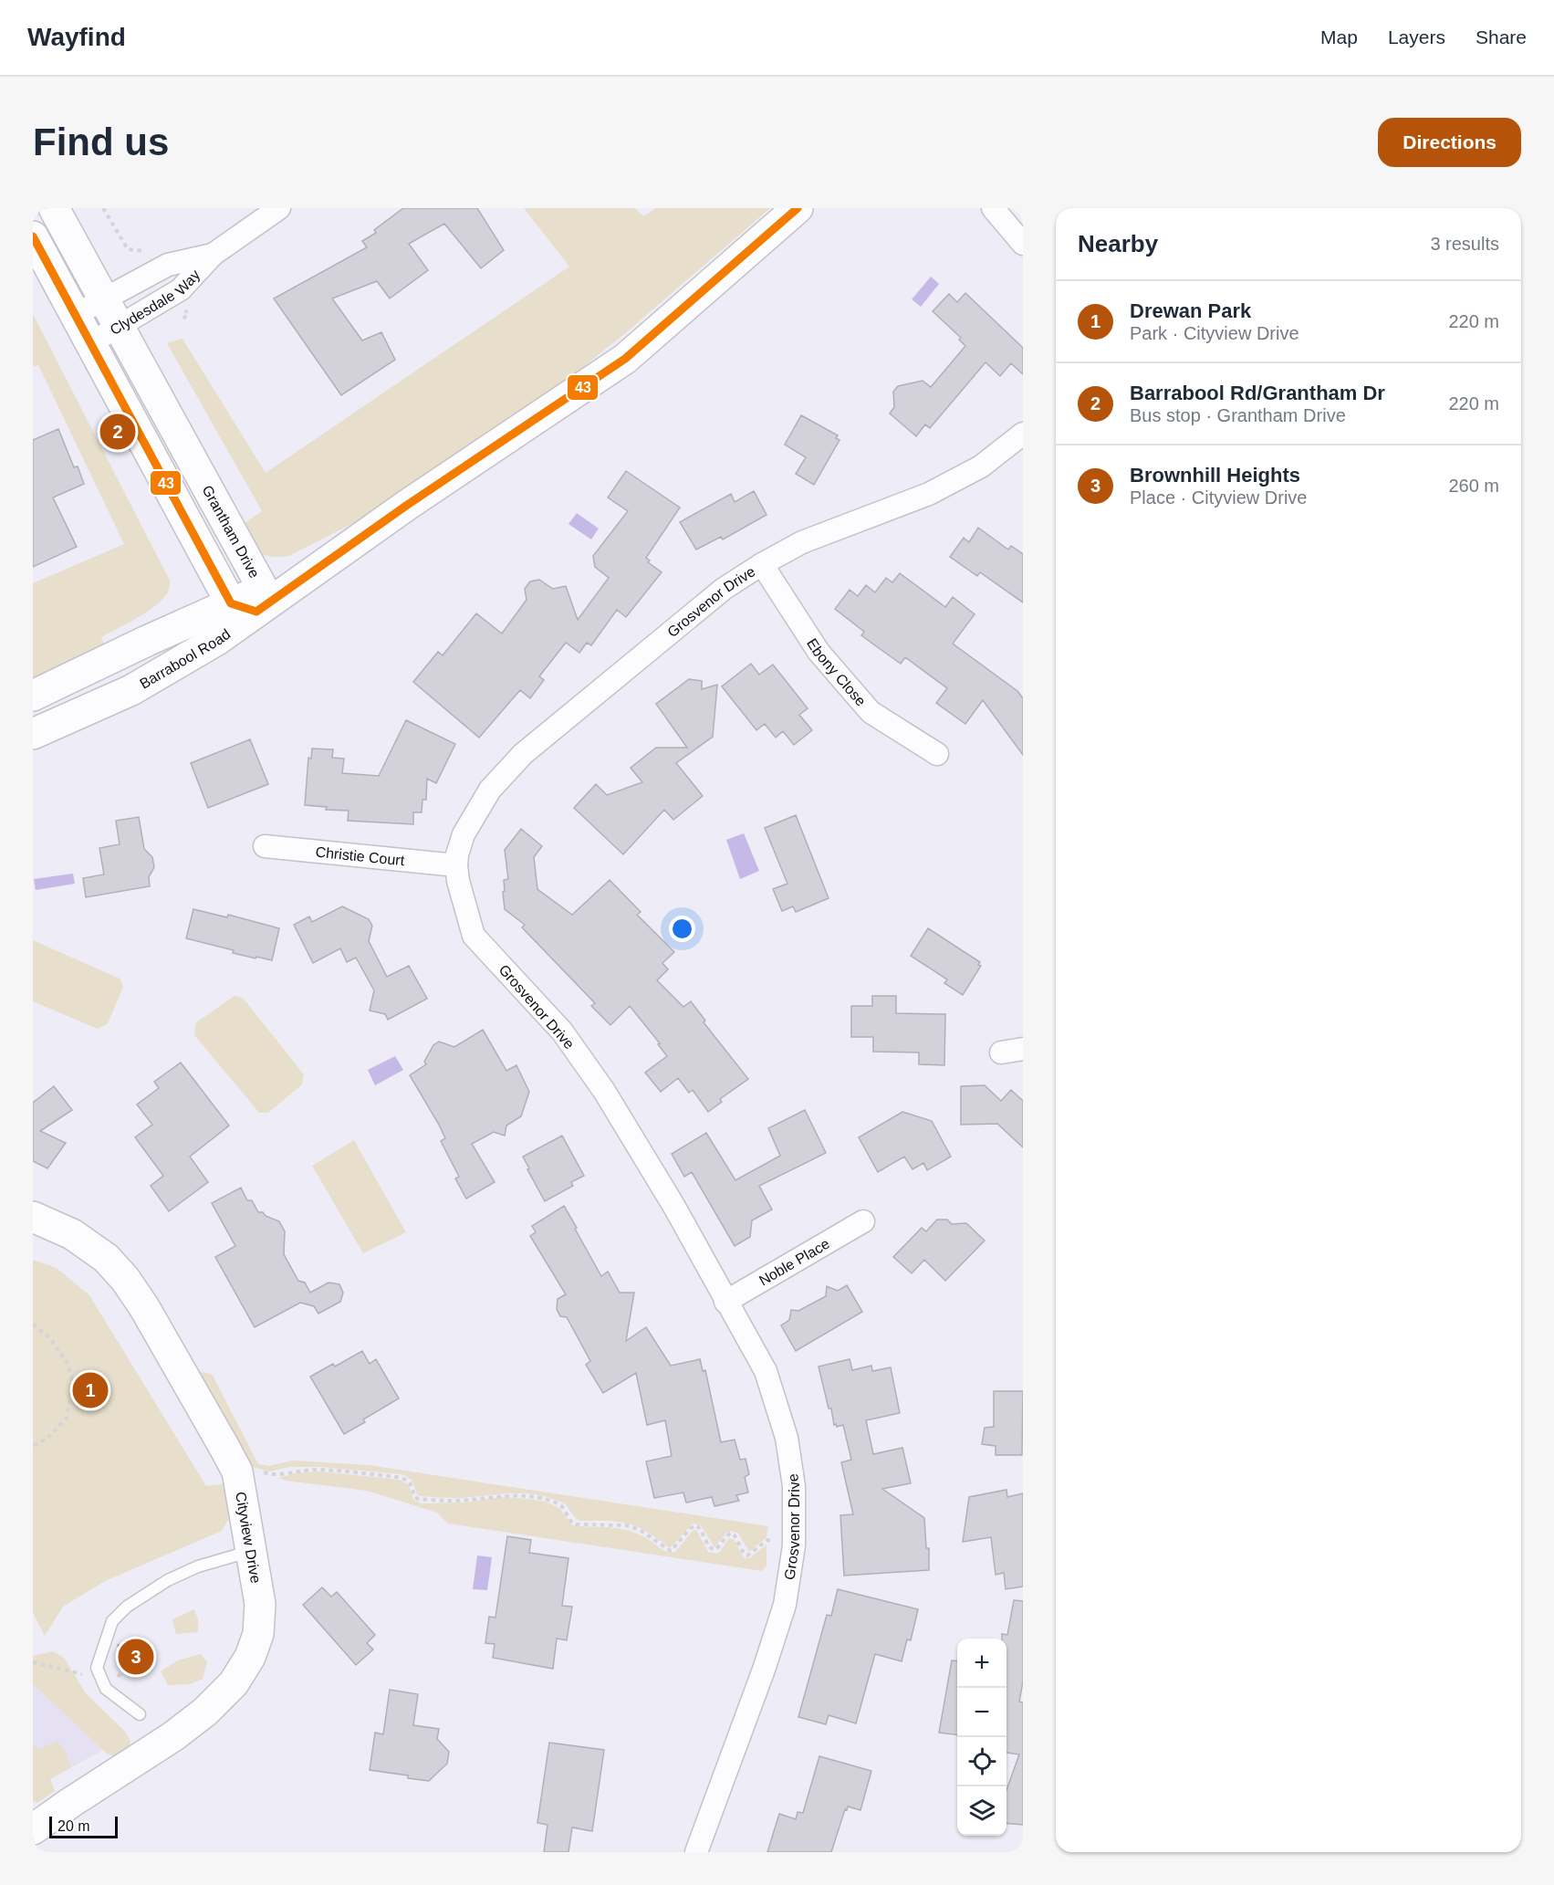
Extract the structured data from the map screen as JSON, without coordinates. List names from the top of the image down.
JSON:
{
  "streets": {
    "street": [
      "Clydesdale Way",
      "Grantham Drive",
      "Grosvenor Drive",
      "Barrabool Road",
      "Ebony Close",
      "Christie Court",
      "Noble Place",
      "Cityview Drive"
    ]
  },
  "crossings": [
    ["Clydesdale Way", "Grantham Drive"],
    ["Grantham Drive", "Barrabool Road"],
    ["Grosvenor Drive", "Ebony Close"],
    ["Grosvenor Drive", "Christie Court"],
    ["Grosvenor Drive", "Noble Place"]
  ],
  "lines": ["transit line 43"],
  "scale_bar": "20 m",
  "page": {
    "header": "Wayfind",
    "nav": ["Map", "Layers", "Share"],
    "buttons": "Directions",
    "title": "Find us",
    "heading": ["Nearby", "3 results"],
    "list": [
      {
        "mark": "1",
        "name": "Drewan Park",
        "note": "Park · Cityview Drive",
        "value": "220 m"
      },
      {
        "mark": "2",
        "name": "Barrabool Rd/Grantham Dr",
        "note": "Bus stop · Grantham Drive",
        "value": "220 m"
      },
      {
        "mark": "3",
        "name": "Brownhill Heights",
        "note": "Place · Cityview Drive",
        "value": "260 m"
      }
    ],
    "pins": ["2", "1", "3"],
    "map_buttons": ["+", "−"],
    "scale": "20 m"
  }
}
